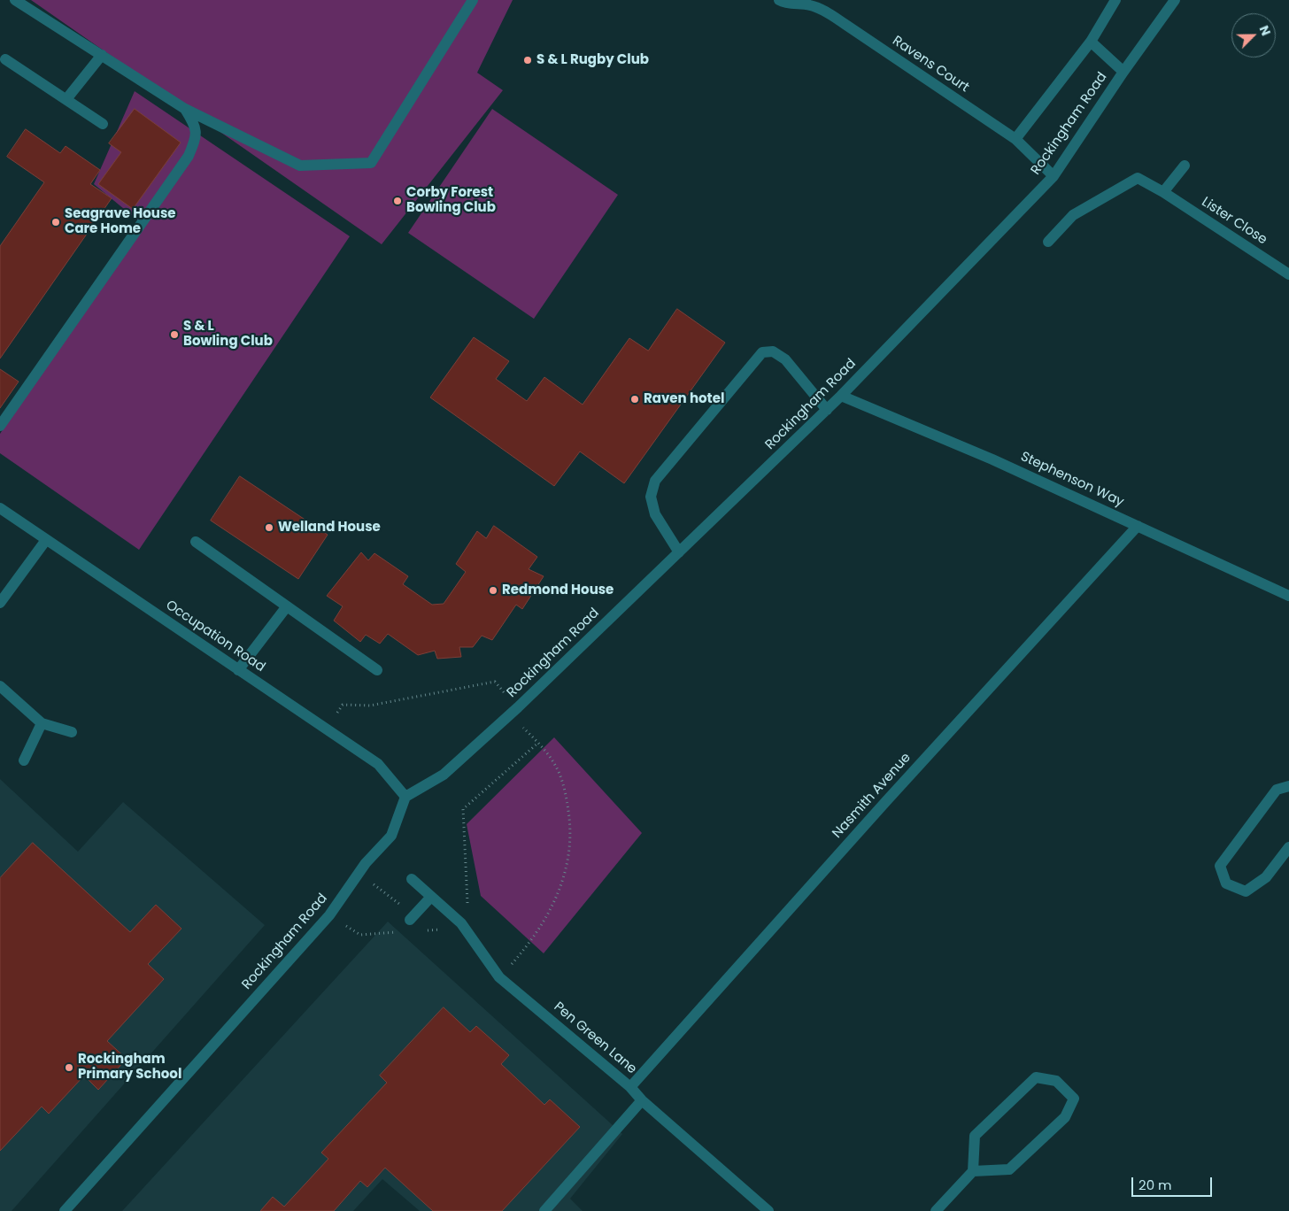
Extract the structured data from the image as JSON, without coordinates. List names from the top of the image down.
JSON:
{
  "streets": {
    "street": [
      "Ravens Court",
      "Rockingham Road",
      "Lister Close",
      "Stephenson Way",
      "Occupation Road",
      "Nasmith Avenue",
      "Pen Green Lane"
    ]
  },
  "crossings": [
    ["Ravens Court", "Rockingham Road"],
    ["Rockingham Road", "Stephenson Way"],
    ["Rockingham Road", "Occupation Road"],
    ["Stephenson Way", "Nasmith Avenue"],
    ["Nasmith Avenue", "Pen Green Lane"]
  ],
  "places": [
    "S & L Rugby Club",
    "Corby Forest Bowling Club",
    "Seagrave House Care Home",
    "S & L Bowling Club",
    "Raven hotel",
    "Welland House",
    "Redmond House",
    "Rockingham Primary School"
  ],
  "scale_bar": "20 m",
  "north": "top right"
}
